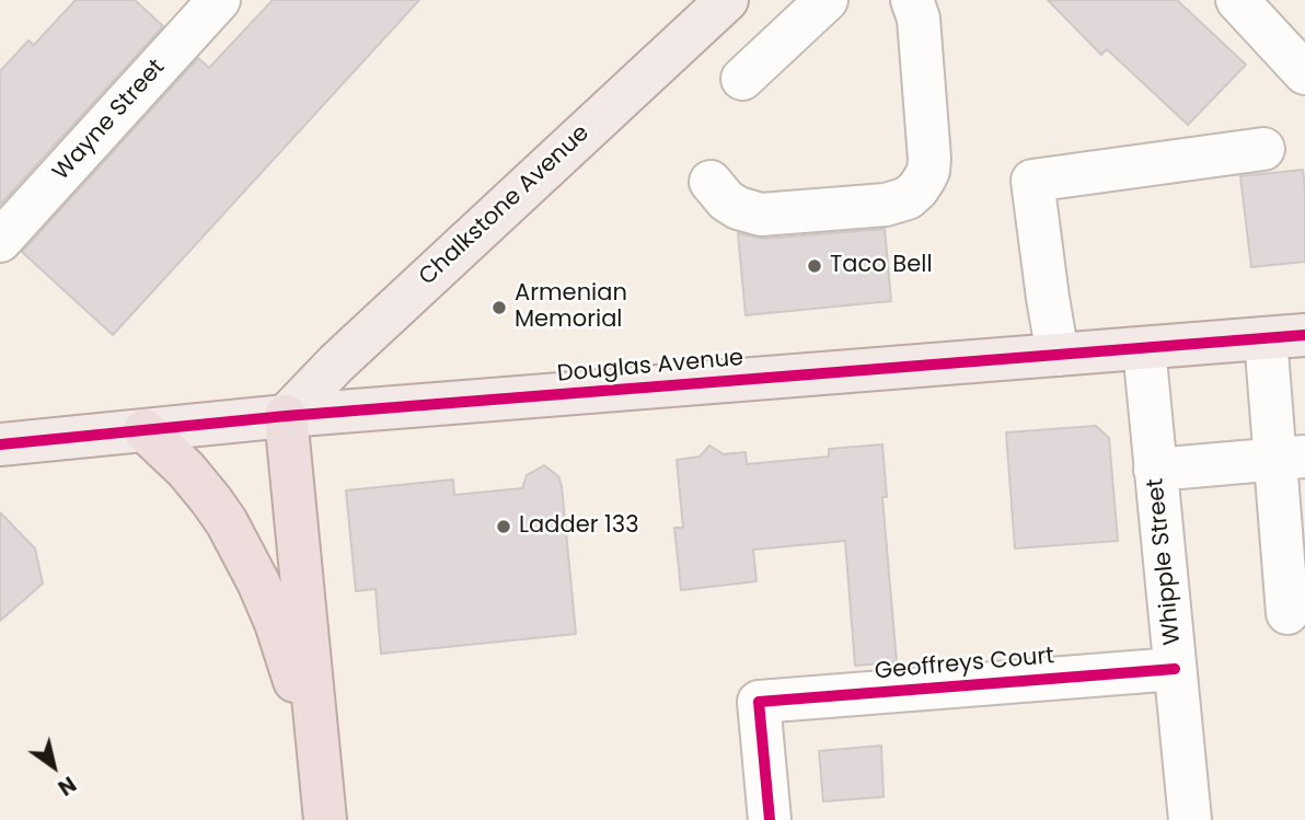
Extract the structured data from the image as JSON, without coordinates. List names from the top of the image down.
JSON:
{
  "streets": {
    "main road": ["Chalkstone Avenue", "Douglas Avenue"],
    "street": ["Wayne Street", "Whipple Street", "Geoffreys Court"]
  },
  "crossings": [
    ["Chalkstone Avenue", "Douglas Avenue"],
    ["Douglas Avenue", "Whipple Street"],
    ["Whipple Street", "Geoffreys Court"]
  ],
  "places": ["Taco Bell", "Armenian Memorial", "Ladder 133"],
  "north": "bottom right"
}
